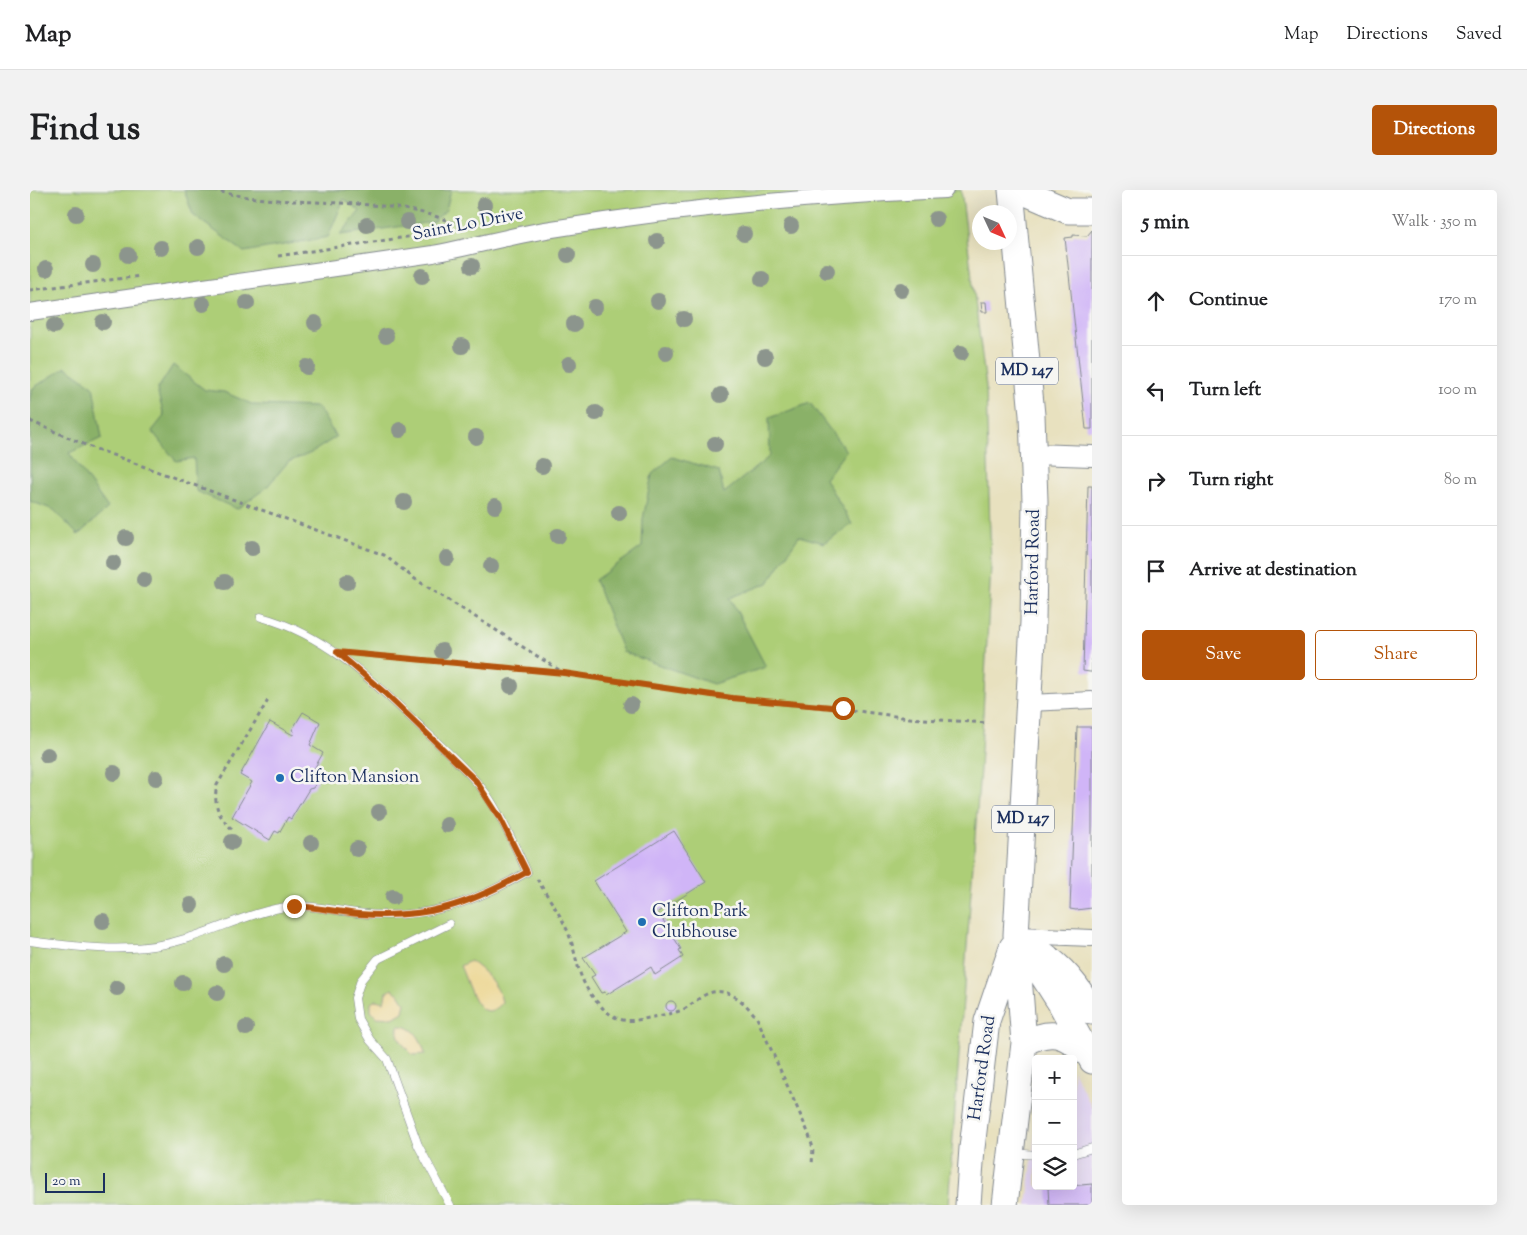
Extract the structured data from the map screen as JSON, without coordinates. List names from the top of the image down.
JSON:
{
  "streets": {
    "main road": ["MD 147", "Harford Road"],
    "street": ["Saint Lo Drive"]
  },
  "places": ["Clifton Mansion", "Clifton Park Clubhouse"],
  "scale_bar": "20 m",
  "north": "bottom right",
  "page": {
    "header": "Map",
    "nav": ["Map", "Directions", "Saved"],
    "title": "Find us",
    "buttons": [
      "Directions",
      ["Save", "Share"]
    ],
    "heading": ["5 min", "Walk · 350 m"],
    "list": [
      ["Continue", "170 m"],
      ["Turn left", "100 m"],
      ["Turn right", "80 m"],
      "Arrive at destination"
    ],
    "map_buttons": ["+", "−"],
    "scale": "20 m"
  }
}
